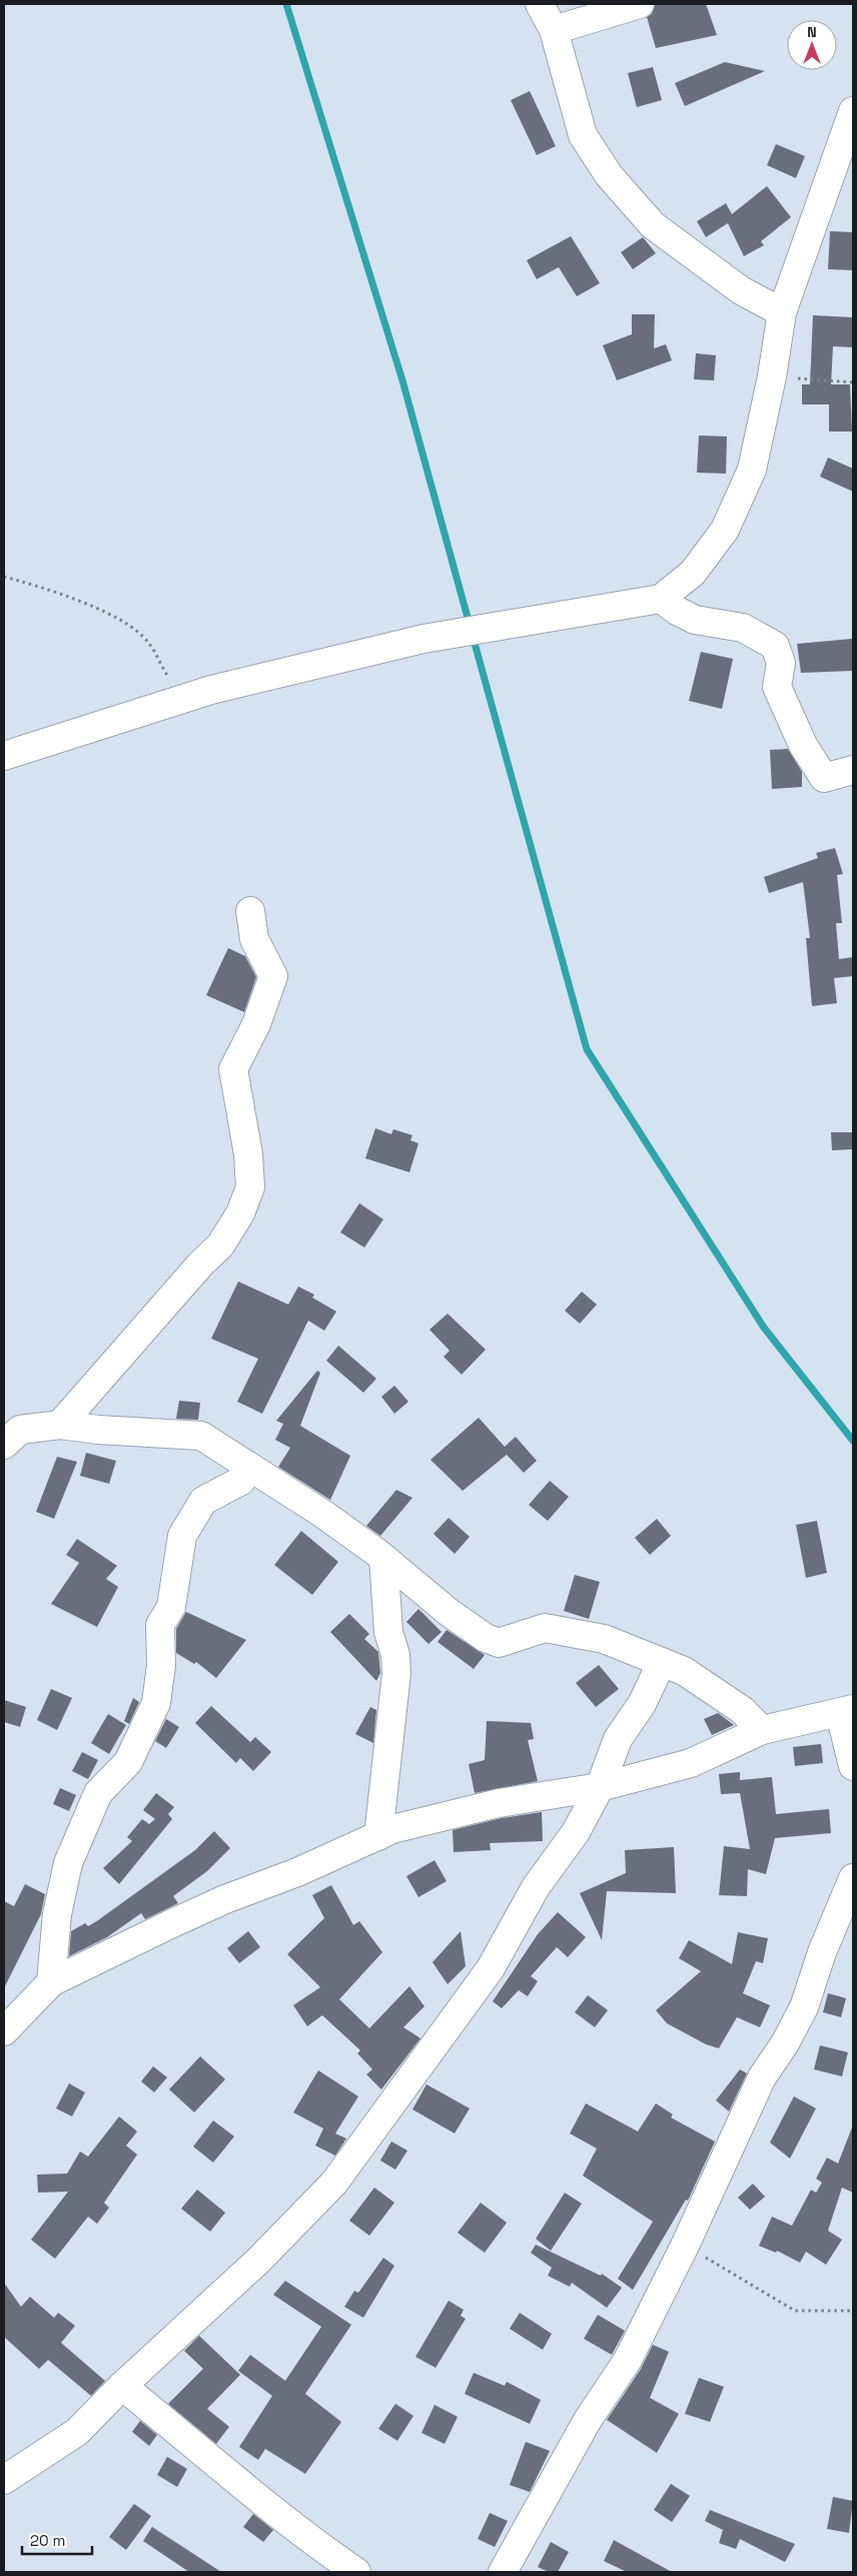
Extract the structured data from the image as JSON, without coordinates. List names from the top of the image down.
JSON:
{
  "scale_bar": "20 m",
  "north": "top"
}
